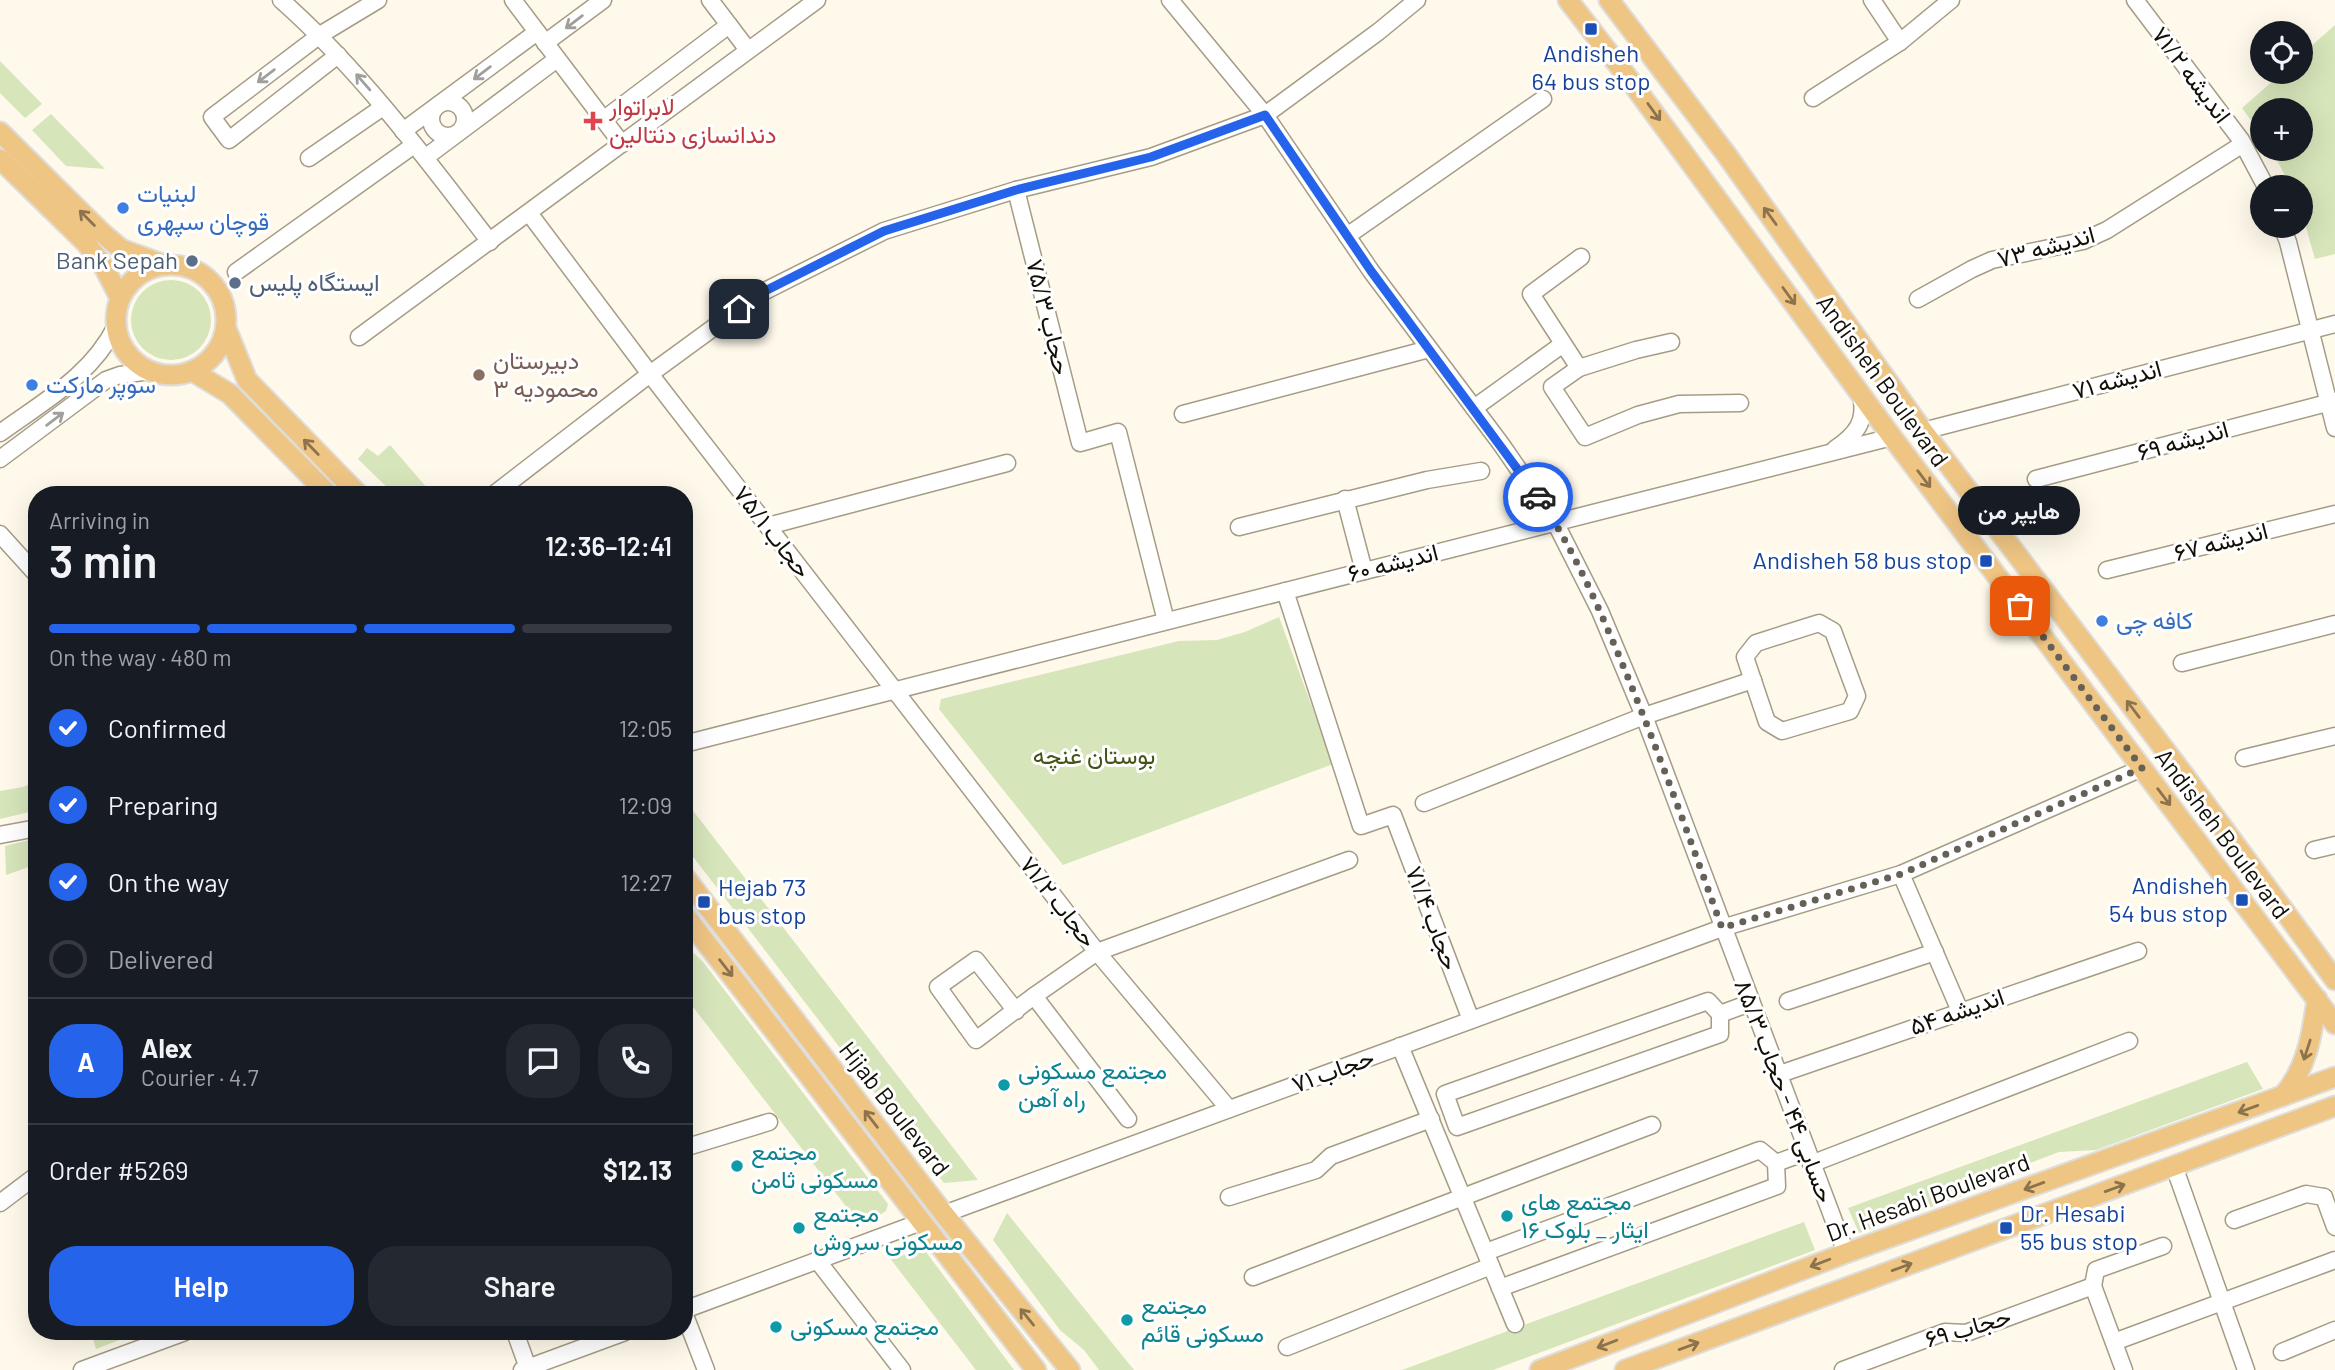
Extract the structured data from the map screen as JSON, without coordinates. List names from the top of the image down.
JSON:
{
  "streets": {
    "main road": ["Andisheh Boulevard", "Hijab Boulevard", "Dr. Hesabi Boulevard"],
    "street": [
      "اندیشه ۷۱/۲",
      "اندیشه ۷۳",
      "حجاب ۷۵/۳",
      "اندیشه ۷۱",
      "اندیشه ۶۹",
      "حجاب ۷۵/۱",
      "اندیشه ۶۷",
      "اندیشه ۶۰",
      "حجاب ۷۱/۲",
      "حجاب ۷۱/۴",
      "اندیشه ۵۴",
      "حجاب ۷۱",
      "حسابی ۴۴ - حجاب ۸۵/۳",
      "حجاب ۶۹"
    ]
  },
  "crossings": [
    ["اندیشه ۷۱/۲", "اندیشه ۷۳"],
    ["حجاب ۷۵/۳", "اندیشه ۶۰"],
    ["اندیشه ۷۱", "Andisheh Boulevard"],
    ["Andisheh Boulevard", "اندیشه ۶۰"],
    ["Andisheh Boulevard", "حجاب ۷۱"],
    ["حجاب ۷۵/۱", "اندیشه ۶۰"],
    ["حجاب ۷۵/۱", "حجاب ۷۱/۲"],
    ["اندیشه ۶۰", "حجاب ۷۱/۲"],
    ["اندیشه ۶۰", "حجاب ۷۱/۴"],
    ["اندیشه ۶۰", "حسابی ۴۴ - حجاب ۸۵/۳"],
    ["حجاب ۷۱/۲", "حجاب ۷۱"],
    ["حجاب ۷۱/۴", "حجاب ۷۱"],
    ["اندیشه ۵۴", "حسابی ۴۴ - حجاب ۸۵/۳"],
    ["حجاب ۷۱", "حسابی ۴۴ - حجاب ۸۵/۳"],
    ["حجاب ۷۱", "Hijab Boulevard"],
    ["حسابی ۴۴ - حجاب ۸۵/۳", "Dr. Hesabi Boulevard"]
  ],
  "parks": ["بوستان غنچه"],
  "places": {
    "transit": [
      "Andisheh 64 bus stop",
      "Andisheh 58 bus stop",
      "Andisheh 54 bus stop",
      "Hejab 73 bus stop",
      "Dr. Hesabi 55 bus stop"
    ],
    "health": ["لابراتوار دندانسازی دنتالین"],
    "other": [
      "لبنیات قوچان سپهری",
      "Bank Sepah",
      "ایستگاه پلیس",
      "دبیرستان محمودیه ۳",
      "سوپر مارکت",
      "هایپر من",
      "کافه چی",
      "مجتمع مسکونی راه آهن",
      "مجتمع مسکونی ثامن",
      "مجتمع های ایثار _ بلوک ۱۶",
      "مجتمع مسکونی سروش",
      "مجتمع مسکونی قائم",
      "مجتمع مسکونی"
    ]
  },
  "page": {
    "map_buttons": ["+", "−"],
    "bubble": "هایپر من",
    "heading": ["3 min", "Arriving in", "12:36–12:41"],
    "panel": [
      "Alex",
      "Courier · 4.7",
      "Order #5269",
      "$12.13"
    ],
    "bar": "On the way · 480 m",
    "list": [
      ["Confirmed", "12:05"],
      ["Preparing", "12:09"],
      ["On the way", "12:27"],
      "Delivered"
    ],
    "round": "A",
    "buttons": ["Help", "Share"]
  }
}
